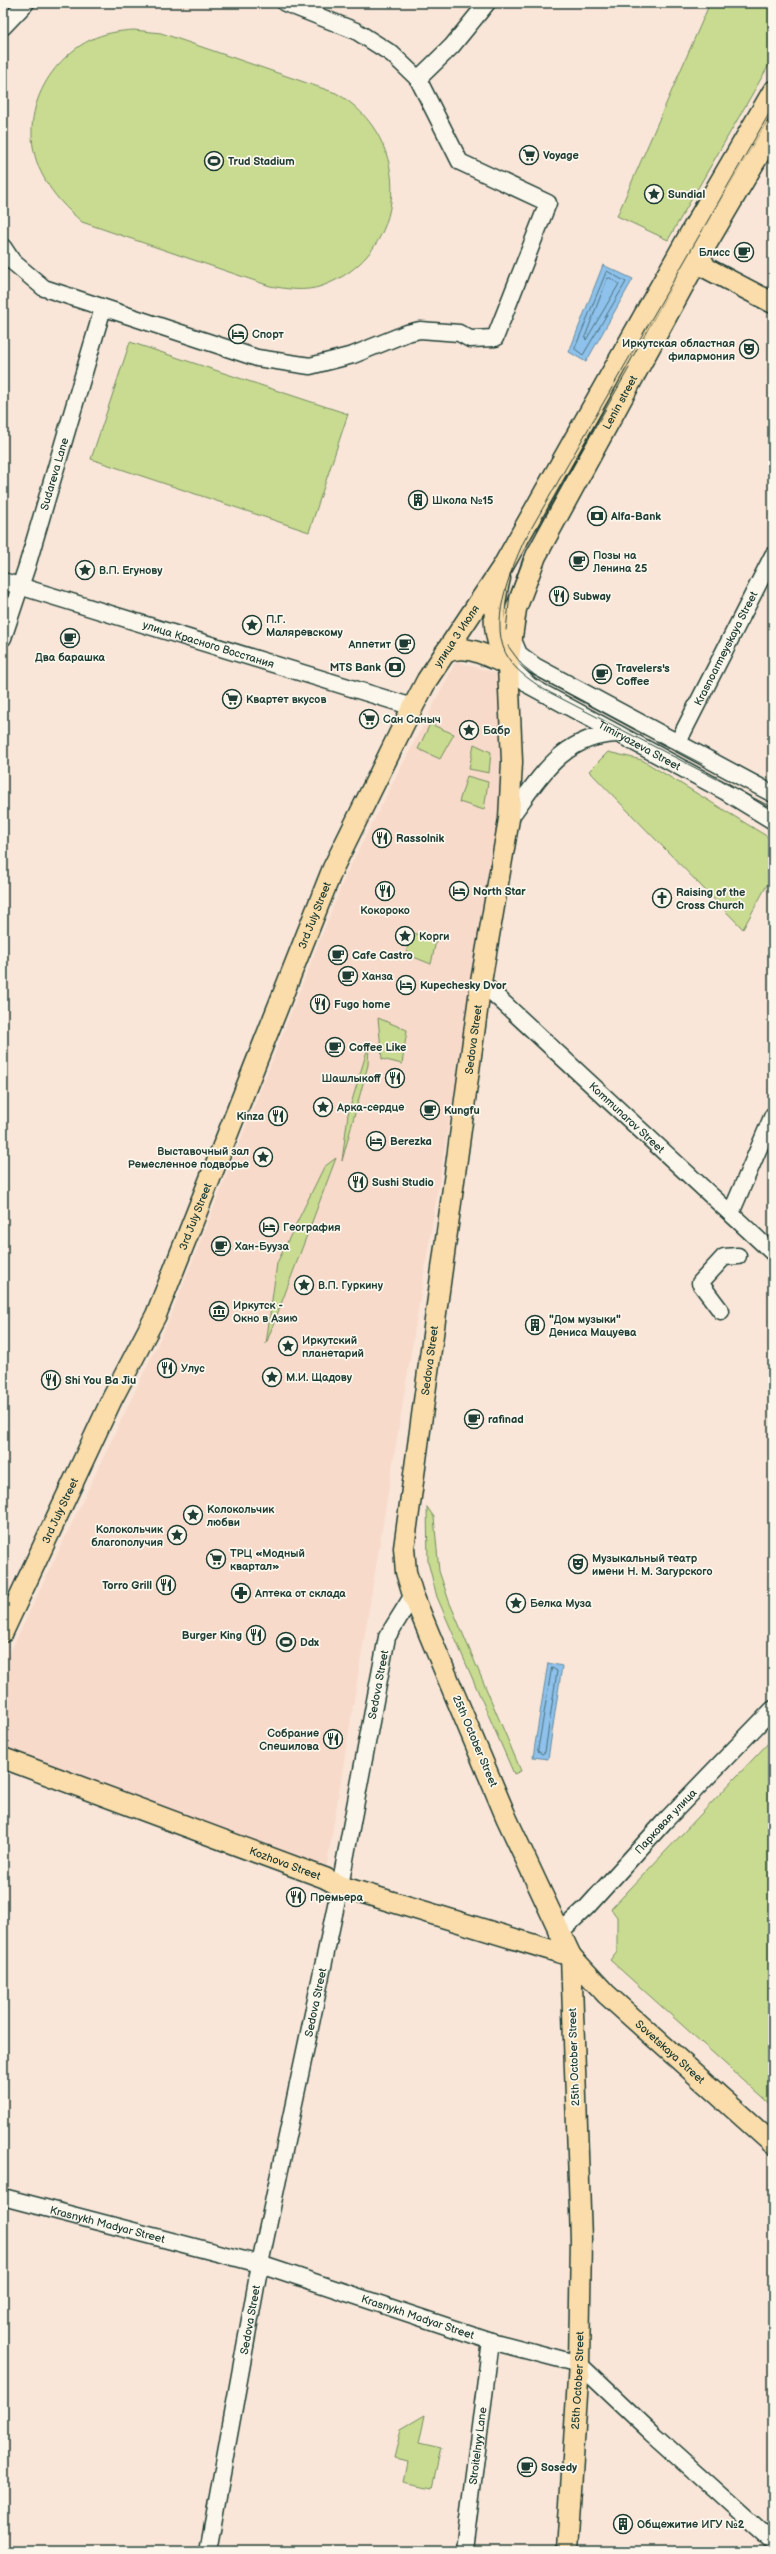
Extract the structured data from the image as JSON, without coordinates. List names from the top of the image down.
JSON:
{
  "streets": {
    "main road": [
      "Lenin street",
      "улица 3 Июля",
      "3rd July Street",
      "Sedova Street",
      "25th October Street",
      "Kozhova Street",
      "Sovetskaya Street"
    ],
    "street": [
      "Sudareva Lane",
      "улица Красного Восстания",
      "Krasnoarmeyskaya Street",
      "Timiryazeva Street",
      "Kommunarov Street",
      "Парковая улица",
      "Krasnykh Madyar Street",
      "Stroitelnyy Lane"
    ]
  },
  "crossings": [
    ["Lenin street", "улица 3 Июля"],
    ["Lenin street", "Timiryazeva Street"],
    ["Lenin street", "Sedova Street"],
    ["Sudareva Lane", "улица Красного Восстания"],
    ["улица 3 Июля", "улица Красного Восстания"],
    ["улица 3 Июля", "3rd July Street"],
    ["улица Красного Восстания", "3rd July Street"],
    ["Krasnoarmeyskaya Street", "Timiryazeva Street"],
    ["Timiryazeva Street", "Sedova Street"],
    ["Sedova Street", "Kommunarov Street"],
    ["Sedova Street", "25th October Street"],
    ["Sedova Street", "Kozhova Street"],
    ["Sedova Street", "Krasnykh Madyar Street"],
    ["25th October Street", "Парковая улица"],
    ["25th October Street", "Kozhova Street"],
    ["25th October Street", "Sovetskaya Street"],
    ["25th October Street", "Krasnykh Madyar Street"],
    ["Kozhova Street", "Sovetskaya Street"],
    ["Krasnykh Madyar Street", "Stroitelnyy Lane"]
  ],
  "places": {
    "supermarket": [
      "Voyage",
      "Квартет вкусов",
      "Сан Саныч",
      "ТРЦ «Модный квартал»"
    ],
    "sports": ["Trud Stadium", "Ddx"],
    "place": [
      "Sundial",
      "В.П. Егунову",
      "П.Г. Маляревскому",
      "Бабр",
      "Корги",
      "Арка-сердце",
      "Выставочный зал Ремесленное подворье",
      "В.П. Гуркину",
      "Иркутский планетарий",
      "М.И. Щадову",
      "Колокольчик любви",
      "Колокольчик благополучия",
      "Белка Муза"
    ],
    "cafe": [
      "Блисс",
      "Позы на Ленина 25",
      "Два барашка",
      "Аппетит",
      "Travelers's Coffee",
      "Cafe Castro",
      "Ханза",
      "Coffee Like",
      "Kungfu",
      "Хан-Бууза",
      "rafinad",
      "Sosedy"
    ],
    "hotel": [
      "Спорт",
      "North Star",
      "Kupechesky Dvor",
      "Berezka",
      "География"
    ],
    "theatre": ["Иркутская областная филармония", "Музыкальный театр имени Н. М. Загурского"],
    "building": ["Школа №15", "\"Дом музыки\" Дениса Мацуева", "Общежитие ИГУ №2"],
    "bank": ["Alfa-Bank", "MTS Bank"],
    "restaurant": [
      "Subway",
      "Rassolnik",
      "Кокороко",
      "Fugo home",
      "Шашлыкoff",
      "Kinza",
      "Sushi Studio",
      "Улус",
      "Shi You Ba Jiu",
      "Torro Grill",
      "Burger King",
      "Собрание Спешилова",
      "Премьера"
    ],
    "church": ["Raising of the Cross Church"],
    "museum": ["Иркутск - Окно в Азию"],
    "pharmacy": ["Аптека от склада"]
  }
}
